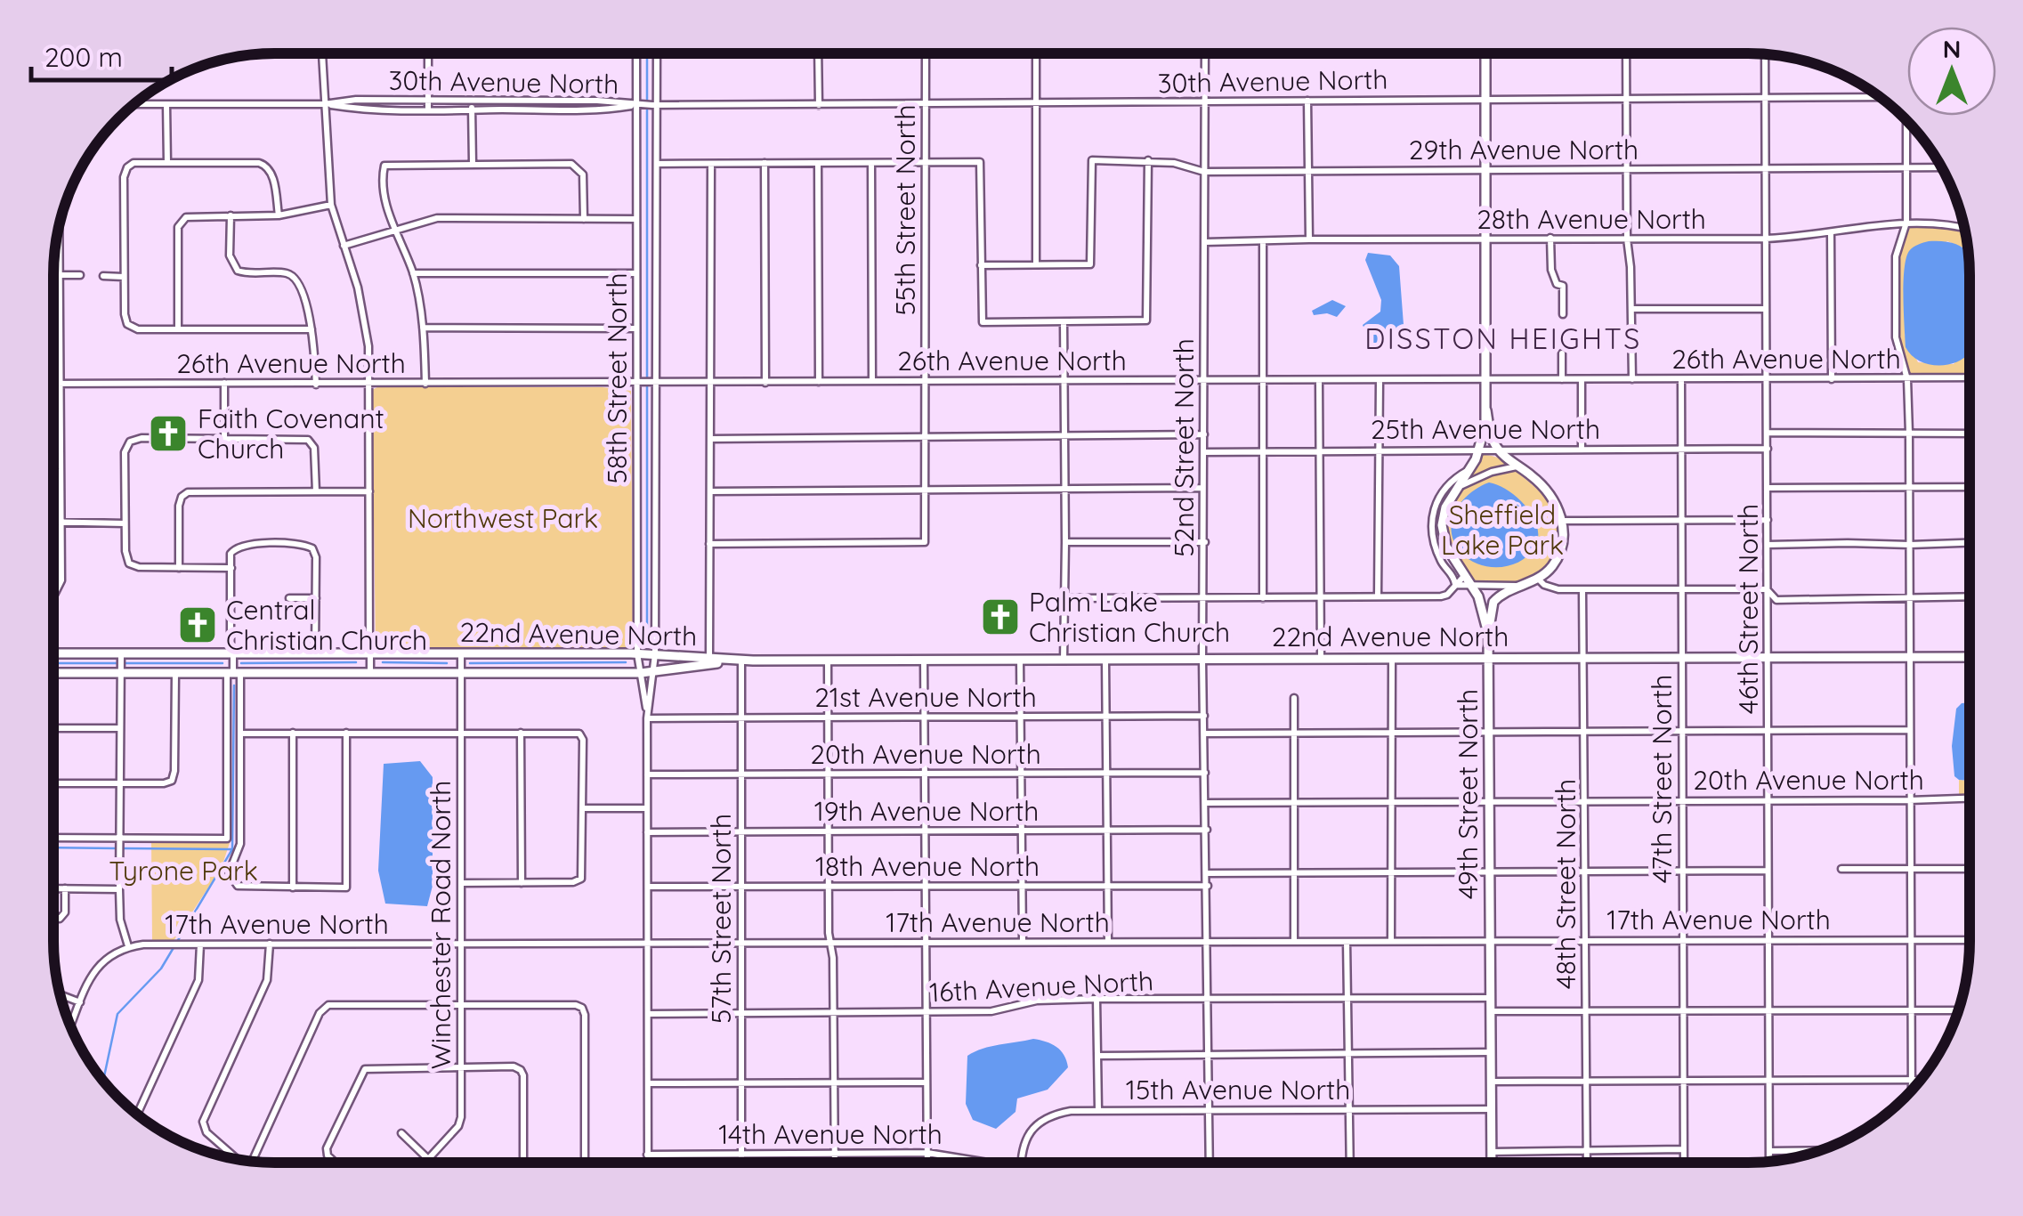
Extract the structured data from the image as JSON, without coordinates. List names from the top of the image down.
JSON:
{
  "streets": {
    "main road": ["22nd Avenue North", "49th Street North"],
    "street": [
      "30th Avenue North",
      "29th Avenue North",
      "55th Street North",
      "28th Avenue North",
      "26th Avenue North",
      "58th Street North",
      "25th Avenue North",
      "52nd Street North",
      "46th Street North",
      "21st Avenue North",
      "20th Avenue North",
      "47th Street North",
      "19th Avenue North",
      "18th Avenue North",
      "48th Street North",
      "57th Street North",
      "17th Avenue North",
      "Winchester Road North",
      "16th Avenue North",
      "15th Avenue North",
      "14th Avenue North"
    ]
  },
  "crossings": [
    ["30th Avenue North", "55th Street North"],
    ["30th Avenue North", "58th Street North"],
    ["30th Avenue North", "52nd Street North"],
    ["30th Avenue North", "46th Street North"],
    ["29th Avenue North", "52nd Street North"],
    ["29th Avenue North", "46th Street North"],
    ["55th Street North", "26th Avenue North"],
    ["28th Avenue North", "52nd Street North"],
    ["28th Avenue North", "46th Street North"],
    ["26th Avenue North", "58th Street North"],
    ["26th Avenue North", "52nd Street North"],
    ["26th Avenue North", "46th Street North"],
    ["26th Avenue North", "47th Street North"],
    ["58th Street North", "22nd Avenue North"],
    ["58th Street North", "21st Avenue North"],
    ["58th Street North", "20th Avenue North"],
    ["58th Street North", "19th Avenue North"],
    ["58th Street North", "18th Avenue North"],
    ["58th Street North", "17th Avenue North"],
    ["58th Street North", "16th Avenue North"],
    ["58th Street North", "14th Avenue North"],
    ["25th Avenue North", "52nd Street North"],
    ["25th Avenue North", "46th Street North"],
    ["25th Avenue North", "47th Street North"],
    ["52nd Street North", "22nd Avenue North"],
    ["52nd Street North", "21st Avenue North"],
    ["52nd Street North", "20th Avenue North"],
    ["52nd Street North", "19th Avenue North"],
    ["52nd Street North", "18th Avenue North"],
    ["52nd Street North", "17th Avenue North"],
    ["52nd Street North", "16th Avenue North"],
    ["52nd Street North", "15th Avenue North"],
    ["46th Street North", "22nd Avenue North"],
    ["46th Street North", "20th Avenue North"],
    ["46th Street North", "17th Avenue North"],
    ["22nd Avenue North", "47th Street North"],
    ["22nd Avenue North", "49th Street North"],
    ["22nd Avenue North", "48th Street North"],
    ["22nd Avenue North", "57th Street North"],
    ["22nd Avenue North", "Winchester Road North"],
    ["21st Avenue North", "57th Street North"],
    ["20th Avenue North", "47th Street North"],
    ["20th Avenue North", "49th Street North"],
    ["20th Avenue North", "48th Street North"],
    ["20th Avenue North", "57th Street North"],
    ["47th Street North", "17th Avenue North"],
    ["49th Street North", "17th Avenue North"],
    ["49th Street North", "16th Avenue North"],
    ["49th Street North", "15th Avenue North"],
    ["19th Avenue North", "57th Street North"],
    ["18th Avenue North", "57th Street North"],
    ["48th Street North", "17th Avenue North"],
    ["57th Street North", "17th Avenue North"],
    ["57th Street North", "16th Avenue North"],
    ["57th Street North", "14th Avenue North"],
    ["17th Avenue North", "Winchester Road North"]
  ],
  "districts": ["DISSTON HEIGHTS"],
  "parks": ["Sheffield Lake Park", "Northwest Park", "Tyrone Park"],
  "places": {
    "church": ["Faith Covenant Church", "Palm Lake Christian Church", "Central Christian Church"]
  },
  "scale_bar": "200 m",
  "north": "top"
}
